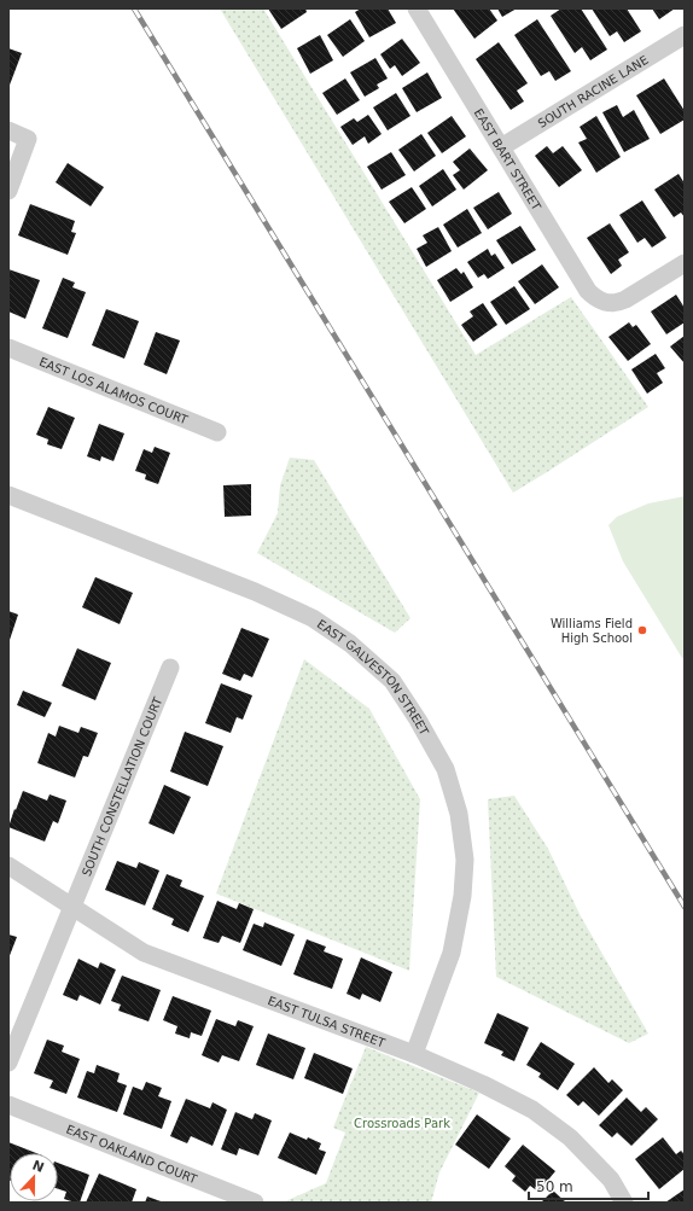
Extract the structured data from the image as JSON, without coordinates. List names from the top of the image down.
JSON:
{
  "streets": {
    "street": [
      "SOUTH RACINE LANE",
      "EAST BART STREET",
      "EAST LOS ALAMOS COURT",
      "EAST GALVESTON STREET",
      "SOUTH CONSTELLATION COURT",
      "EAST TULSA STREET",
      "EAST OAKLAND COURT"
    ]
  },
  "crossings": [
    ["SOUTH RACINE LANE", "EAST BART STREET"],
    ["EAST GALVESTON STREET", "EAST TULSA STREET"],
    ["SOUTH CONSTELLATION COURT", "EAST TULSA STREET"]
  ],
  "parks": ["Crossroads Park"],
  "places": ["Williams Field High School"],
  "scale_bar": "50 m",
  "north": "top"
}
